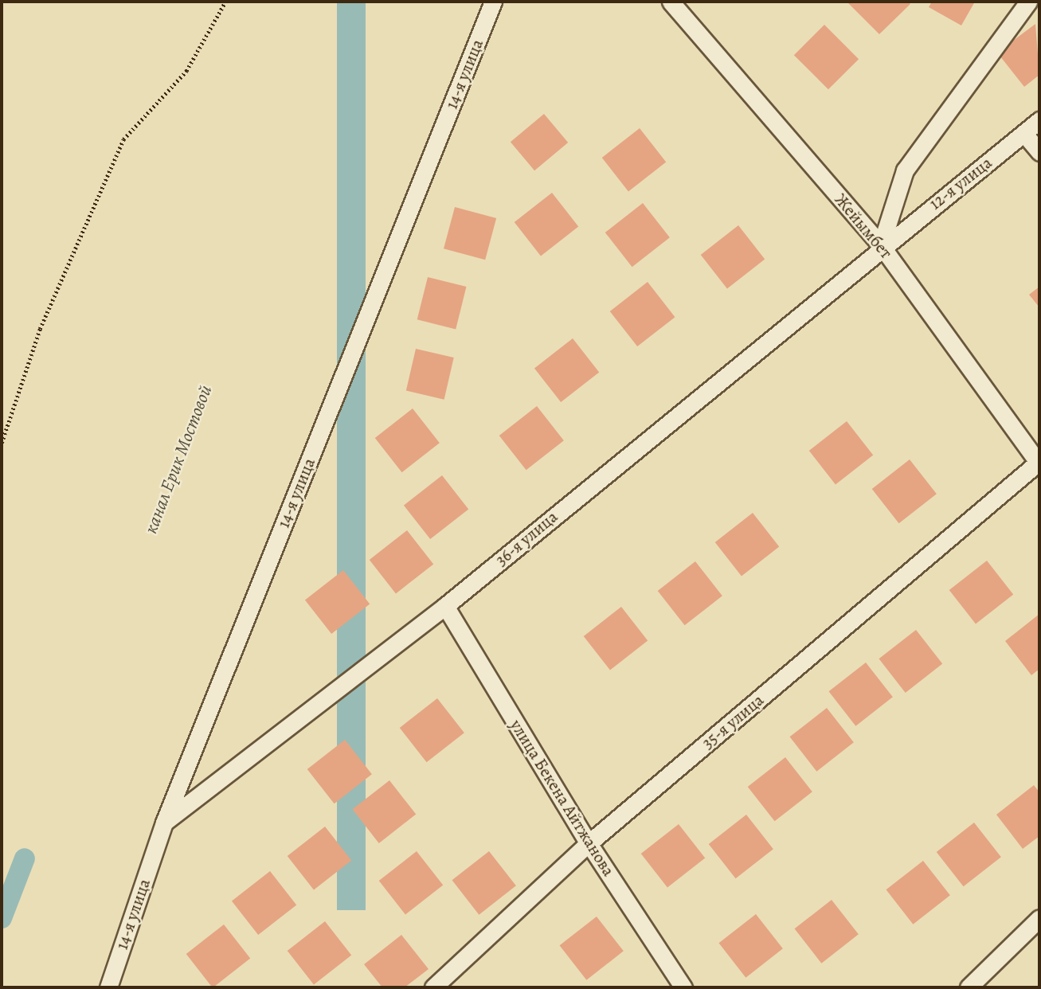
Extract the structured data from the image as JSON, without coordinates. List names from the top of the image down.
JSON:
{
  "streets": {
    "street": [
      "14-я улица",
      "12-я улица",
      "Жейымбет",
      "36-я улица",
      "35-я улица",
      "улица Бекена Айтжанова"
    ]
  },
  "crossings": [
    ["14-я улица", "36-я улица"],
    ["12-я улица", "Жейымбет"],
    ["12-я улица", "36-я улица"],
    ["Жейымбет", "36-я улица"],
    ["Жейымбет", "35-я улица"],
    ["36-я улица", "улица Бекена Айтжанова"],
    ["35-я улица", "улица Бекена Айтжанова"]
  ],
  "water": ["канал Ерик Мостовой"]
}
